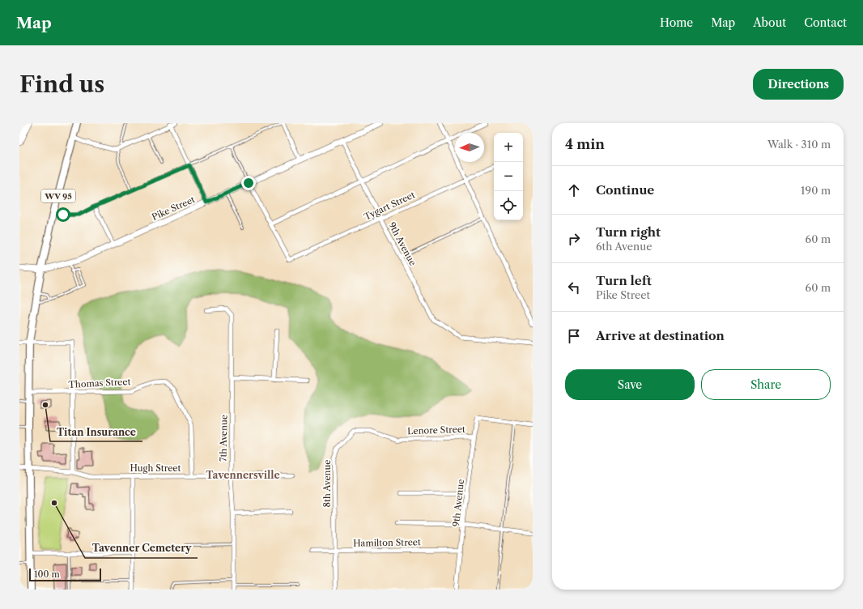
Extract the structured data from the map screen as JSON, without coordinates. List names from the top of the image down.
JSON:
{
  "streets": {
    "main road": ["WV 95", "Pike Street"],
    "street": [
      "Tygart Street",
      "9th Avenue",
      "Thomas Street",
      "Lenore Street",
      "7th Avenue",
      "Hugh Street",
      "8th Avenue",
      "Hamilton Street"
    ]
  },
  "crossings": [
    ["WV 95", "Pike Street"],
    ["WV 95", "Thomas Street"],
    ["WV 95", "Hugh Street"],
    ["Tygart Street", "9th Avenue"],
    ["Pike Street", "9th Avenue"],
    ["9th Avenue", "Lenore Street"],
    ["9th Avenue", "Hamilton Street"],
    ["Thomas Street", "Hugh Street"],
    ["Lenore Street", "8th Avenue"],
    ["7th Avenue", "Hugh Street"],
    ["8th Avenue", "Hamilton Street"]
  ],
  "districts": ["Tavennersville"],
  "places": ["Titan Insurance", "Tavenner Cemetery"],
  "scale_bar": "100 m",
  "north": "left",
  "page": {
    "header": "Map",
    "nav": [
      "Home",
      "Map",
      "About",
      "Contact"
    ],
    "buttons": [
      "Directions",
      ["Save", "Share"]
    ],
    "title": "Find us",
    "heading": ["4 min", "Walk · 310 m"],
    "map_buttons": ["+", "−"],
    "list": [
      ["Continue", "190 m"],
      ["Turn right", "6th Avenue", "60 m"],
      ["Turn left", "Pike Street", "60 m"],
      "Arrive at destination"
    ],
    "scale": "100 m"
  }
}
